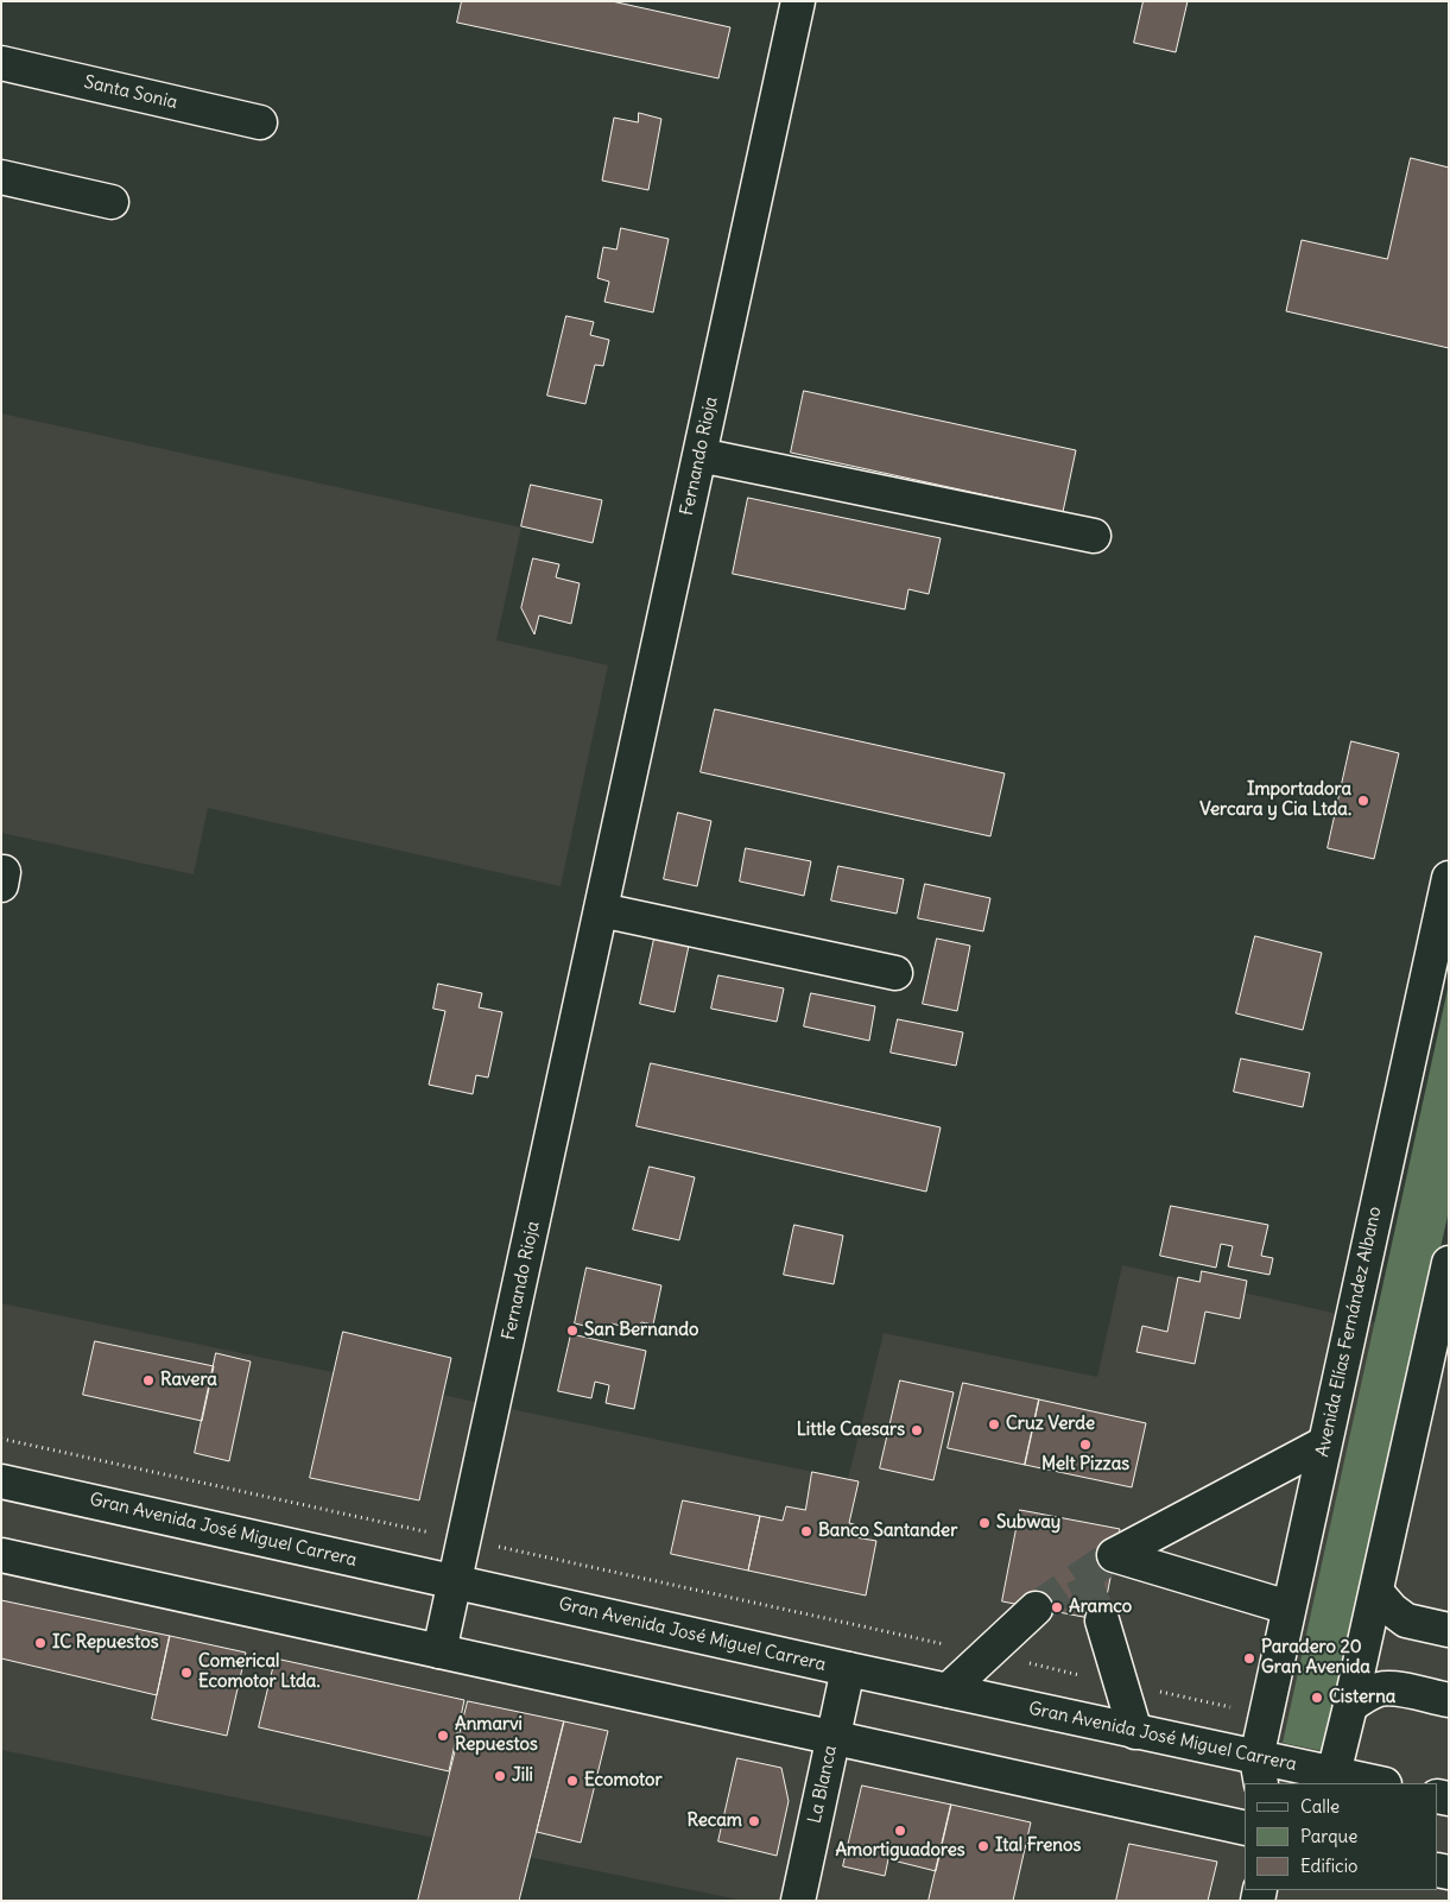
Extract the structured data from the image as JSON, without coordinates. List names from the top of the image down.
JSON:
{
  "streets": {
    "main road": [
      "Santa Sonia",
      "Fernando Rioja",
      "Avenida Elías Fernández Albano",
      "Gran Avenida José Miguel Carrera",
      "La Blanca"
    ]
  },
  "crossings": [
    ["Fernando Rioja", "Gran Avenida José Miguel Carrera"],
    ["Avenida Elías Fernández Albano", "Gran Avenida José Miguel Carrera"],
    ["Gran Avenida José Miguel Carrera", "La Blanca"]
  ],
  "places": [
    "Importadora Vercara y Cia Ltda.",
    "San Bernando",
    "Ravera",
    "Cruz Verde",
    "Little Caesars",
    "Melt Pizzas",
    "Subway",
    "Banco Santander",
    "Aramco",
    "IC Repuestos",
    "Paradero 20 Gran Avenida",
    "Comerical Ecomotor Ltda.",
    "Cisterna",
    "Anmarvi Repuestos",
    "Jili",
    "Ecomotor",
    "Recam",
    "Amortiguadores",
    "Ital Frenos"
  ],
  "legend": ["Calle", "Parque", "Edificio"]
}
